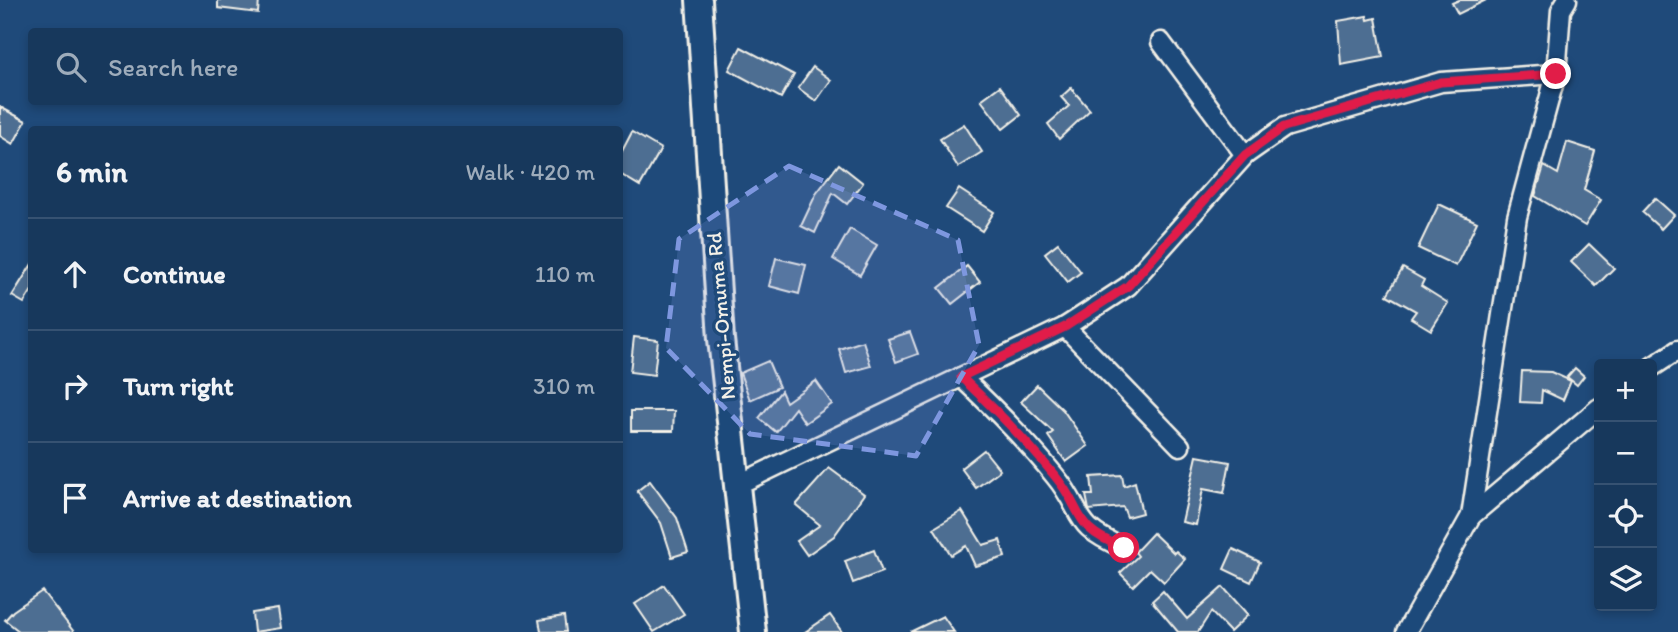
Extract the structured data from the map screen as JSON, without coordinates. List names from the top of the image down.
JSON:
{
  "streets": {
    "street": ["Nempi-Omuma Rd"]
  },
  "page": {
    "search": "Search here",
    "heading": ["6 min", "Walk · 420 m"],
    "list": [
      ["Continue", "110 m"],
      ["Turn right", "310 m"],
      "Arrive at destination"
    ],
    "map_buttons": ["+", "−"]
  }
}
